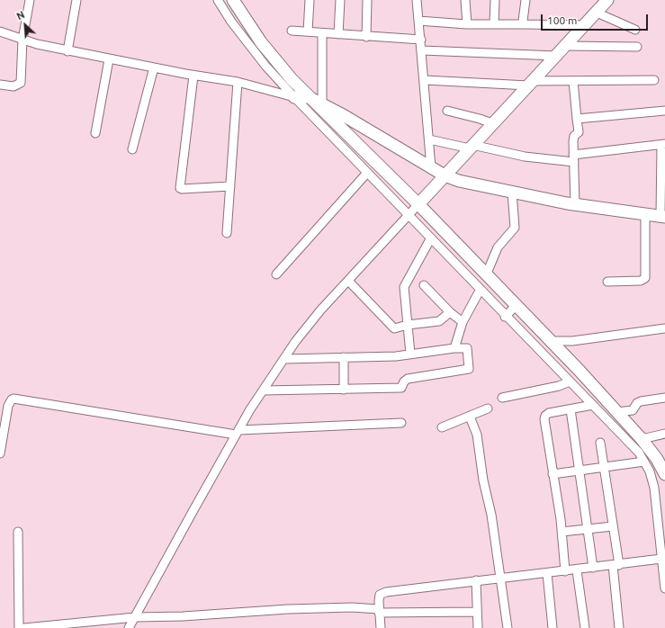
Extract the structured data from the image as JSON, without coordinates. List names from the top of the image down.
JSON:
{
  "scale_bar": "100 m",
  "north": "top left"
}
